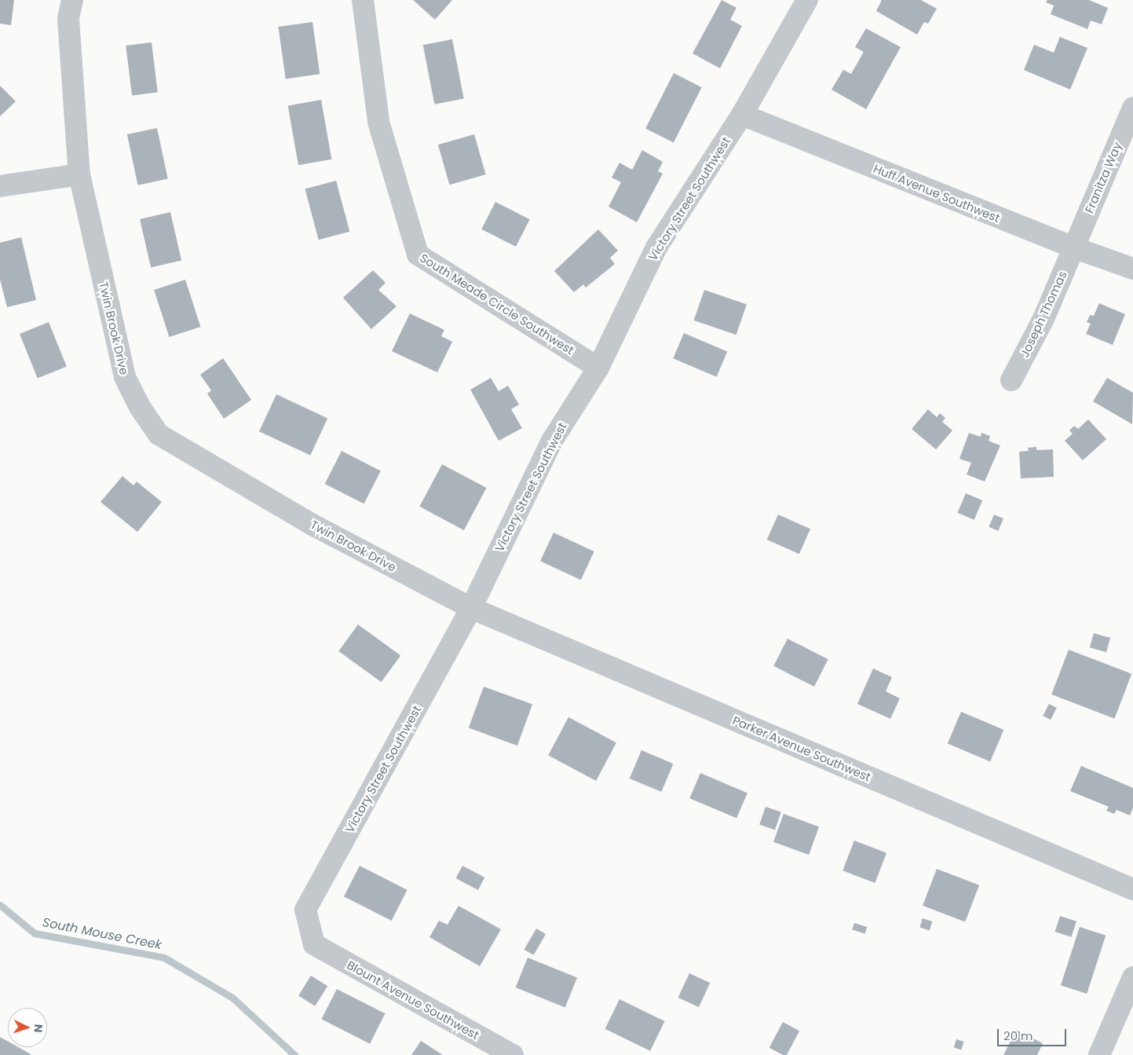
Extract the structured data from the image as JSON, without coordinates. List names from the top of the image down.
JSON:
{
  "streets": {
    "street": [
      "Franitza Way",
      "Huff Avenue Southwest",
      "Victory Street Southwest",
      "South Meade Circle Southwest",
      "Joseph Thomas",
      "Twin Brook Drive",
      "Parker Avenue Southwest",
      "Blount Avenue Southwest"
    ]
  },
  "crossings": [
    ["Franitza Way", "Huff Avenue Southwest"],
    ["Franitza Way", "Joseph Thomas"],
    ["Huff Avenue Southwest", "Victory Street Southwest"],
    ["Huff Avenue Southwest", "Joseph Thomas"],
    ["Victory Street Southwest", "South Meade Circle Southwest"],
    ["Victory Street Southwest", "Twin Brook Drive"],
    ["Victory Street Southwest", "Parker Avenue Southwest"],
    ["Victory Street Southwest", "Blount Avenue Southwest"],
    ["Twin Brook Drive", "Parker Avenue Southwest"]
  ],
  "water": ["South Mouse Creek"],
  "scale_bar": "20 m",
  "north": "right"
}
